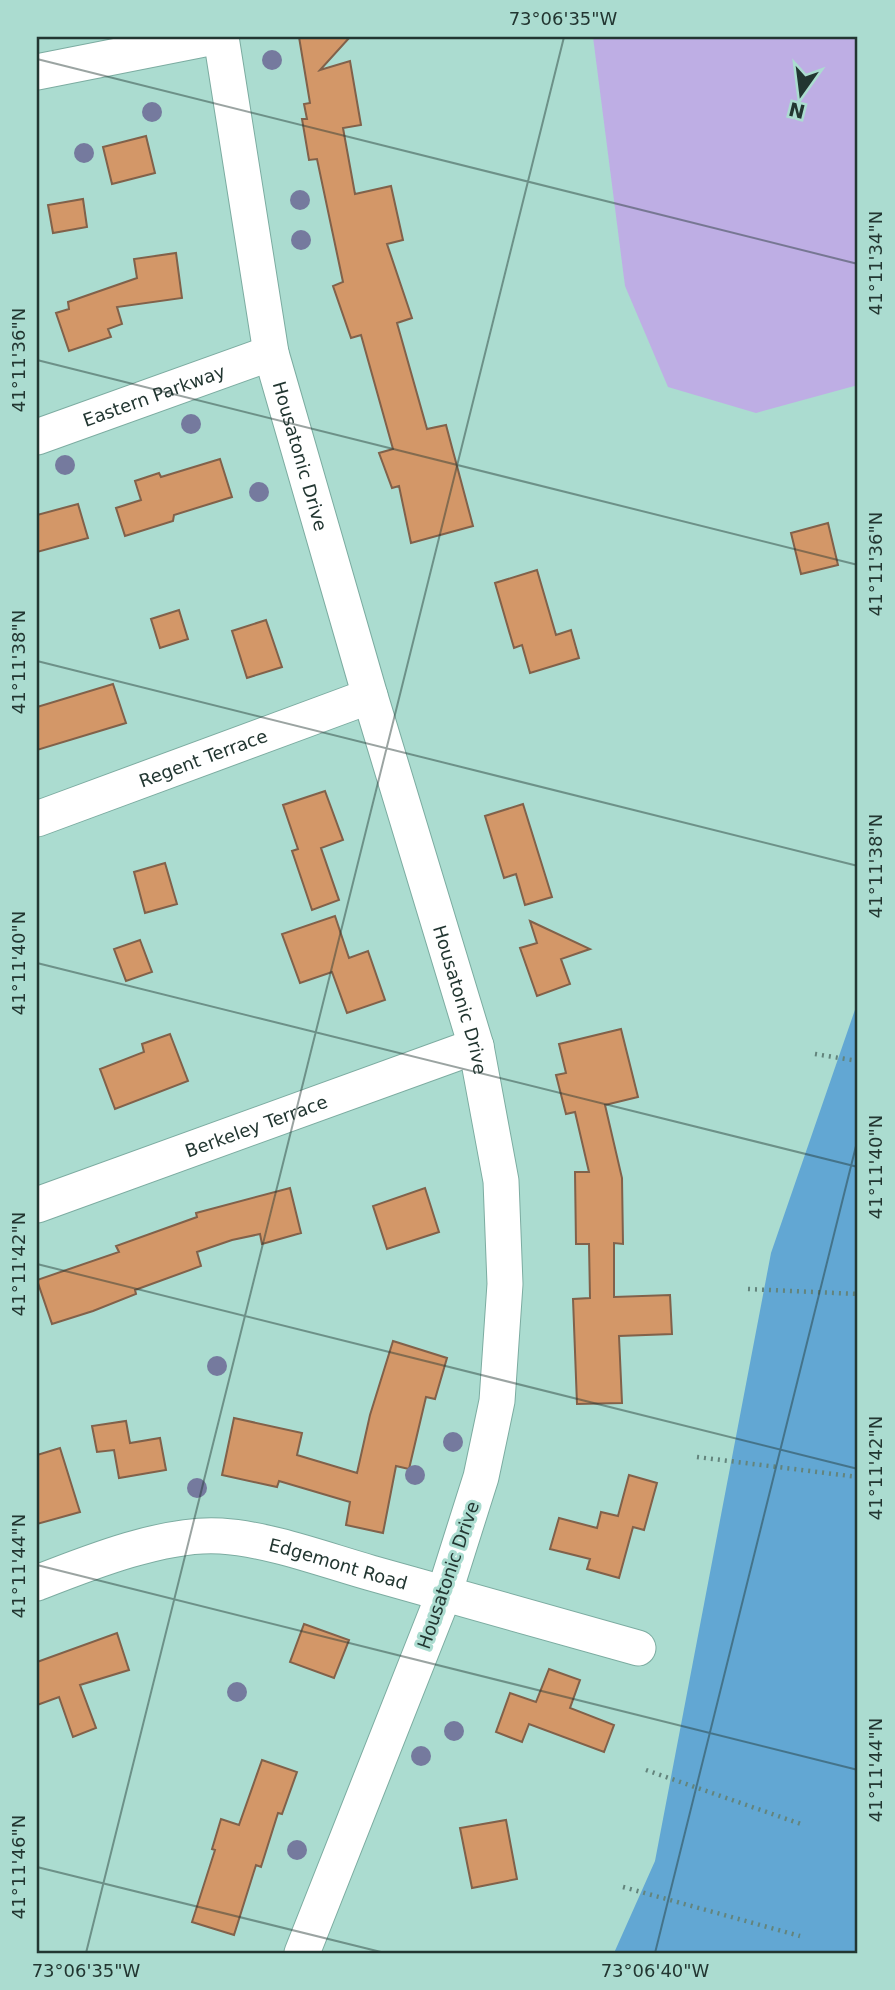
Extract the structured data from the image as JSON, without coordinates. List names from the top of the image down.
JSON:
{
  "streets": {
    "street": [
      "Eastern Parkway",
      "Housatonic Drive",
      "Regent Terrace",
      "Berkeley Terrace",
      "Edgemont Road"
    ]
  },
  "crossings": [
    ["Eastern Parkway", "Housatonic Drive"],
    ["Housatonic Drive", "Regent Terrace"],
    ["Housatonic Drive", "Berkeley Terrace"],
    ["Housatonic Drive", "Edgemont Road"]
  ],
  "north": "bottom",
  "coordinates": [
    "73°06'35\"W",
    "41°11'34\"N",
    "41°11'36\"N",
    "41°11'38\"N",
    "41°11'40\"N",
    "41°11'42\"N",
    "41°11'44\"N",
    "41°11'46\"N",
    "73°06'40\"W"
  ]
}
